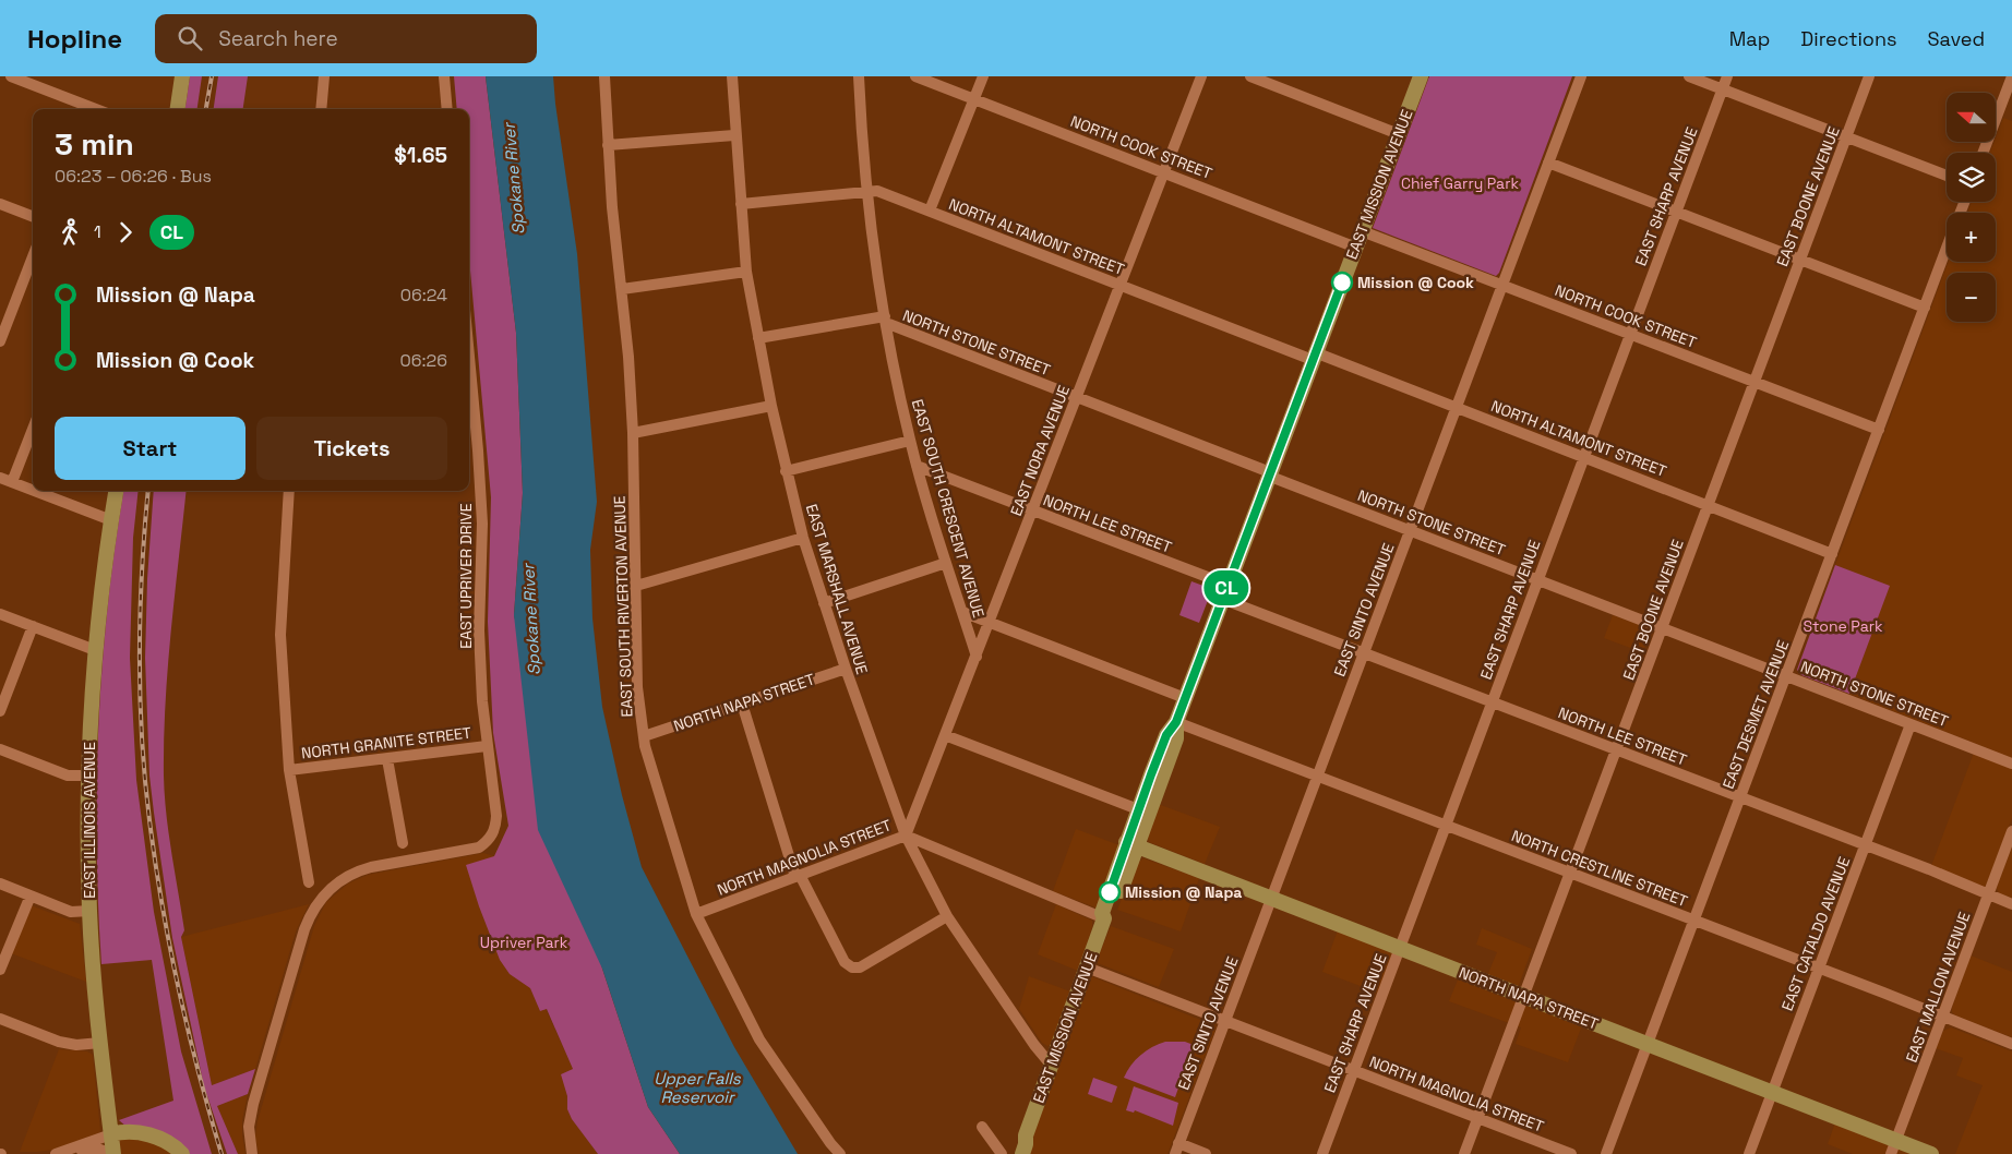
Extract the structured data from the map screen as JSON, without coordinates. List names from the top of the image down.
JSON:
{
  "streets": {
    "main road": ["EAST MISSION AVENUE", "NORTH NAPA STREET", "EAST ILLINOIS AVENUE"],
    "street": [
      "NORTH COOK STREET",
      "EAST SHARP AVENUE",
      "EAST BOONE AVENUE",
      "NORTH ALTAMONT STREET",
      "NORTH STONE STREET",
      "EAST NORA AVENUE",
      "EAST SOUTH CRESCENT AVENUE",
      "NORTH LEE STREET",
      "EAST UPRIVER DRIVE",
      "EAST MARSHALL AVENUE",
      "EAST SOUTH RIVERTON AVENUE",
      "EAST SINTO AVENUE",
      "EAST DESMET AVENUE",
      "NORTH GRANITE STREET",
      "NORTH MAGNOLIA STREET",
      "NORTH CRESTLINE STREET",
      "EAST CATALDO AVENUE",
      "EAST MALLON AVENUE"
    ]
  },
  "crossings": [
    ["NORTH COOK STREET", "EAST MISSION AVENUE"],
    ["NORTH COOK STREET", "EAST SHARP AVENUE"],
    ["NORTH COOK STREET", "EAST BOONE AVENUE"],
    ["NORTH COOK STREET", "EAST NORA AVENUE"],
    ["NORTH COOK STREET", "EAST SINTO AVENUE"],
    ["NORTH COOK STREET", "EAST DESMET AVENUE"],
    ["EAST MISSION AVENUE", "NORTH ALTAMONT STREET"],
    ["EAST MISSION AVENUE", "NORTH STONE STREET"],
    ["EAST MISSION AVENUE", "NORTH LEE STREET"],
    ["EAST MISSION AVENUE", "EAST MARSHALL AVENUE"],
    ["EAST MISSION AVENUE", "NORTH NAPA STREET"],
    ["EAST MISSION AVENUE", "NORTH MAGNOLIA STREET"],
    ["EAST MISSION AVENUE", "NORTH CRESTLINE STREET"],
    ["EAST SHARP AVENUE", "NORTH ALTAMONT STREET"],
    ["EAST SHARP AVENUE", "NORTH STONE STREET"],
    ["EAST SHARP AVENUE", "NORTH LEE STREET"],
    ["EAST SHARP AVENUE", "NORTH NAPA STREET"],
    ["EAST SHARP AVENUE", "NORTH MAGNOLIA STREET"],
    ["EAST SHARP AVENUE", "NORTH CRESTLINE STREET"],
    ["EAST BOONE AVENUE", "NORTH ALTAMONT STREET"],
    ["EAST BOONE AVENUE", "NORTH STONE STREET"],
    ["EAST BOONE AVENUE", "NORTH LEE STREET"],
    ["EAST BOONE AVENUE", "NORTH NAPA STREET"],
    ["EAST BOONE AVENUE", "NORTH MAGNOLIA STREET"],
    ["EAST BOONE AVENUE", "NORTH CRESTLINE STREET"],
    ["NORTH ALTAMONT STREET", "EAST NORA AVENUE"],
    ["NORTH ALTAMONT STREET", "EAST SOUTH CRESCENT AVENUE"],
    ["NORTH ALTAMONT STREET", "EAST MARSHALL AVENUE"],
    ["NORTH ALTAMONT STREET", "EAST SINTO AVENUE"],
    ["NORTH ALTAMONT STREET", "EAST DESMET AVENUE"],
    ["NORTH STONE STREET", "EAST NORA AVENUE"],
    ["NORTH STONE STREET", "EAST SOUTH CRESCENT AVENUE"],
    ["NORTH STONE STREET", "EAST MARSHALL AVENUE"],
    ["NORTH STONE STREET", "EAST SINTO AVENUE"],
    ["NORTH STONE STREET", "EAST DESMET AVENUE"],
    ["NORTH STONE STREET", "EAST CATALDO AVENUE"],
    ["EAST NORA AVENUE", "EAST SOUTH CRESCENT AVENUE"],
    ["EAST NORA AVENUE", "NORTH LEE STREET"],
    ["EAST NORA AVENUE", "EAST MARSHALL AVENUE"],
    ["EAST NORA AVENUE", "NORTH MAGNOLIA STREET"],
    ["EAST SOUTH CRESCENT AVENUE", "NORTH LEE STREET"],
    ["NORTH LEE STREET", "EAST SINTO AVENUE"],
    ["NORTH LEE STREET", "EAST DESMET AVENUE"],
    ["NORTH LEE STREET", "EAST CATALDO AVENUE"],
    ["NORTH LEE STREET", "EAST MALLON AVENUE"],
    ["EAST UPRIVER DRIVE", "NORTH GRANITE STREET"],
    ["EAST MARSHALL AVENUE", "NORTH NAPA STREET"],
    ["EAST MARSHALL AVENUE", "NORTH MAGNOLIA STREET"],
    ["EAST SOUTH RIVERTON AVENUE", "NORTH NAPA STREET"],
    ["EAST SOUTH RIVERTON AVENUE", "NORTH MAGNOLIA STREET"],
    ["EAST SINTO AVENUE", "NORTH NAPA STREET"],
    ["EAST SINTO AVENUE", "NORTH MAGNOLIA STREET"],
    ["EAST SINTO AVENUE", "NORTH CRESTLINE STREET"],
    ["NORTH NAPA STREET", "EAST DESMET AVENUE"],
    ["NORTH NAPA STREET", "EAST CATALDO AVENUE"],
    ["NORTH NAPA STREET", "EAST MALLON AVENUE"],
    ["EAST DESMET AVENUE", "NORTH CRESTLINE STREET"],
    ["NORTH CRESTLINE STREET", "EAST CATALDO AVENUE"],
    ["NORTH CRESTLINE STREET", "EAST MALLON AVENUE"]
  ],
  "water": ["Spokane River", "Upper Falls Reservoir"],
  "parks": ["Chief Garry Park", "Stone Park", "Upriver Park"],
  "places": ["Mission @ Cook", "Mission @ Napa"],
  "lines": ["bus line CL"],
  "north": "left",
  "page": {
    "header": "Hopline",
    "search": "Search here",
    "nav": ["Map", "Directions", "Saved"],
    "on_map": "CL",
    "map_buttons": ["+", "−"],
    "heading": ["3 min", "06:23 – 06:26 · Bus", "$1.65"],
    "legs": ["1", "CL"],
    "list": [
      {
        "name": "Mission @ Napa",
        "value": "06:24"
      },
      {
        "name": "Mission @ Cook",
        "value": "06:26"
      }
    ],
    "buttons": ["Start", "Tickets"]
  }
}
